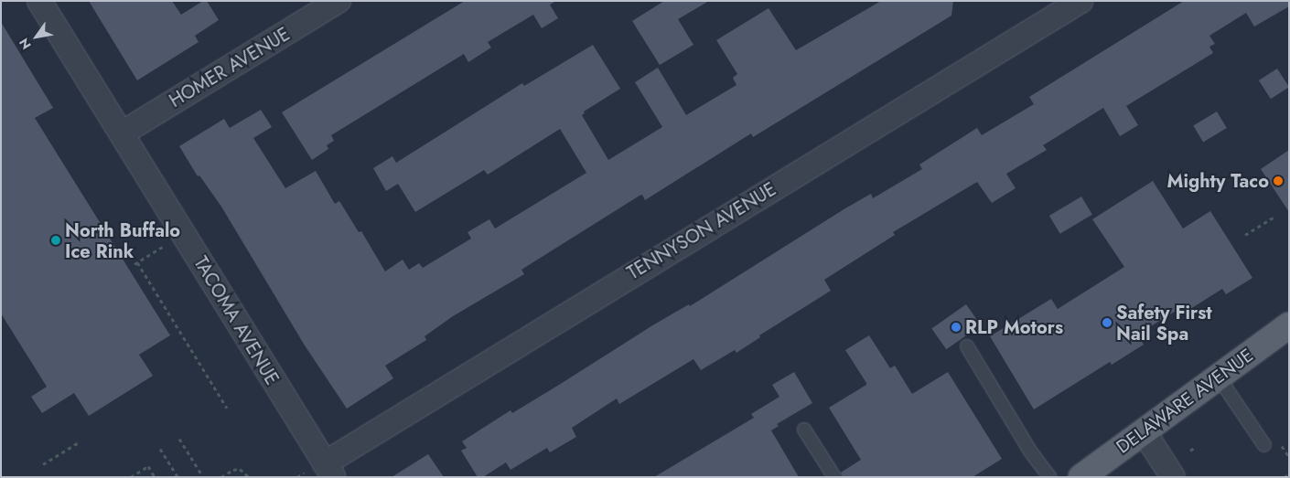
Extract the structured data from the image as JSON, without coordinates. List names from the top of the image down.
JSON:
{
  "streets": {
    "main road": ["DELAWARE AVENUE"],
    "street": ["HOMER AVENUE", "TENNYSON AVENUE", "TACOMA AVENUE"]
  },
  "crossings": [
    ["HOMER AVENUE", "TACOMA AVENUE"],
    ["TENNYSON AVENUE", "TACOMA AVENUE"]
  ],
  "places": [
    "Mighty Taco",
    "North Buffalo Ice Rink",
    "Safety First Nail Spa",
    "RLP Motors"
  ],
  "north": "bottom left"
}
